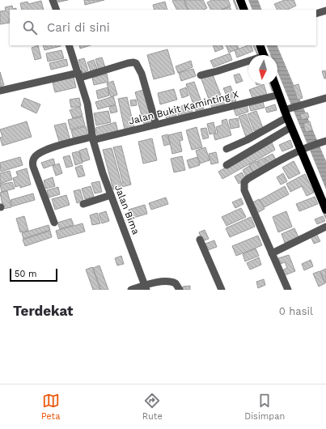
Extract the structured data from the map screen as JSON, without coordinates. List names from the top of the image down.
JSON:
{
  "streets": {
    "street": ["Jalan Bukit Kaminting X", "Jalan Bima"]
  },
  "crossings": [
    ["Jalan Bukit Kaminting X", "Jalan Bima"]
  ],
  "scale_bar": "50 m",
  "north": "bottom",
  "page": {
    "search": "Cari di sini",
    "scale": "50 m",
    "heading": ["Terdekat", "0 hasil"],
    "nav": ["Peta", "Rute", "Disimpan"]
  }
}
